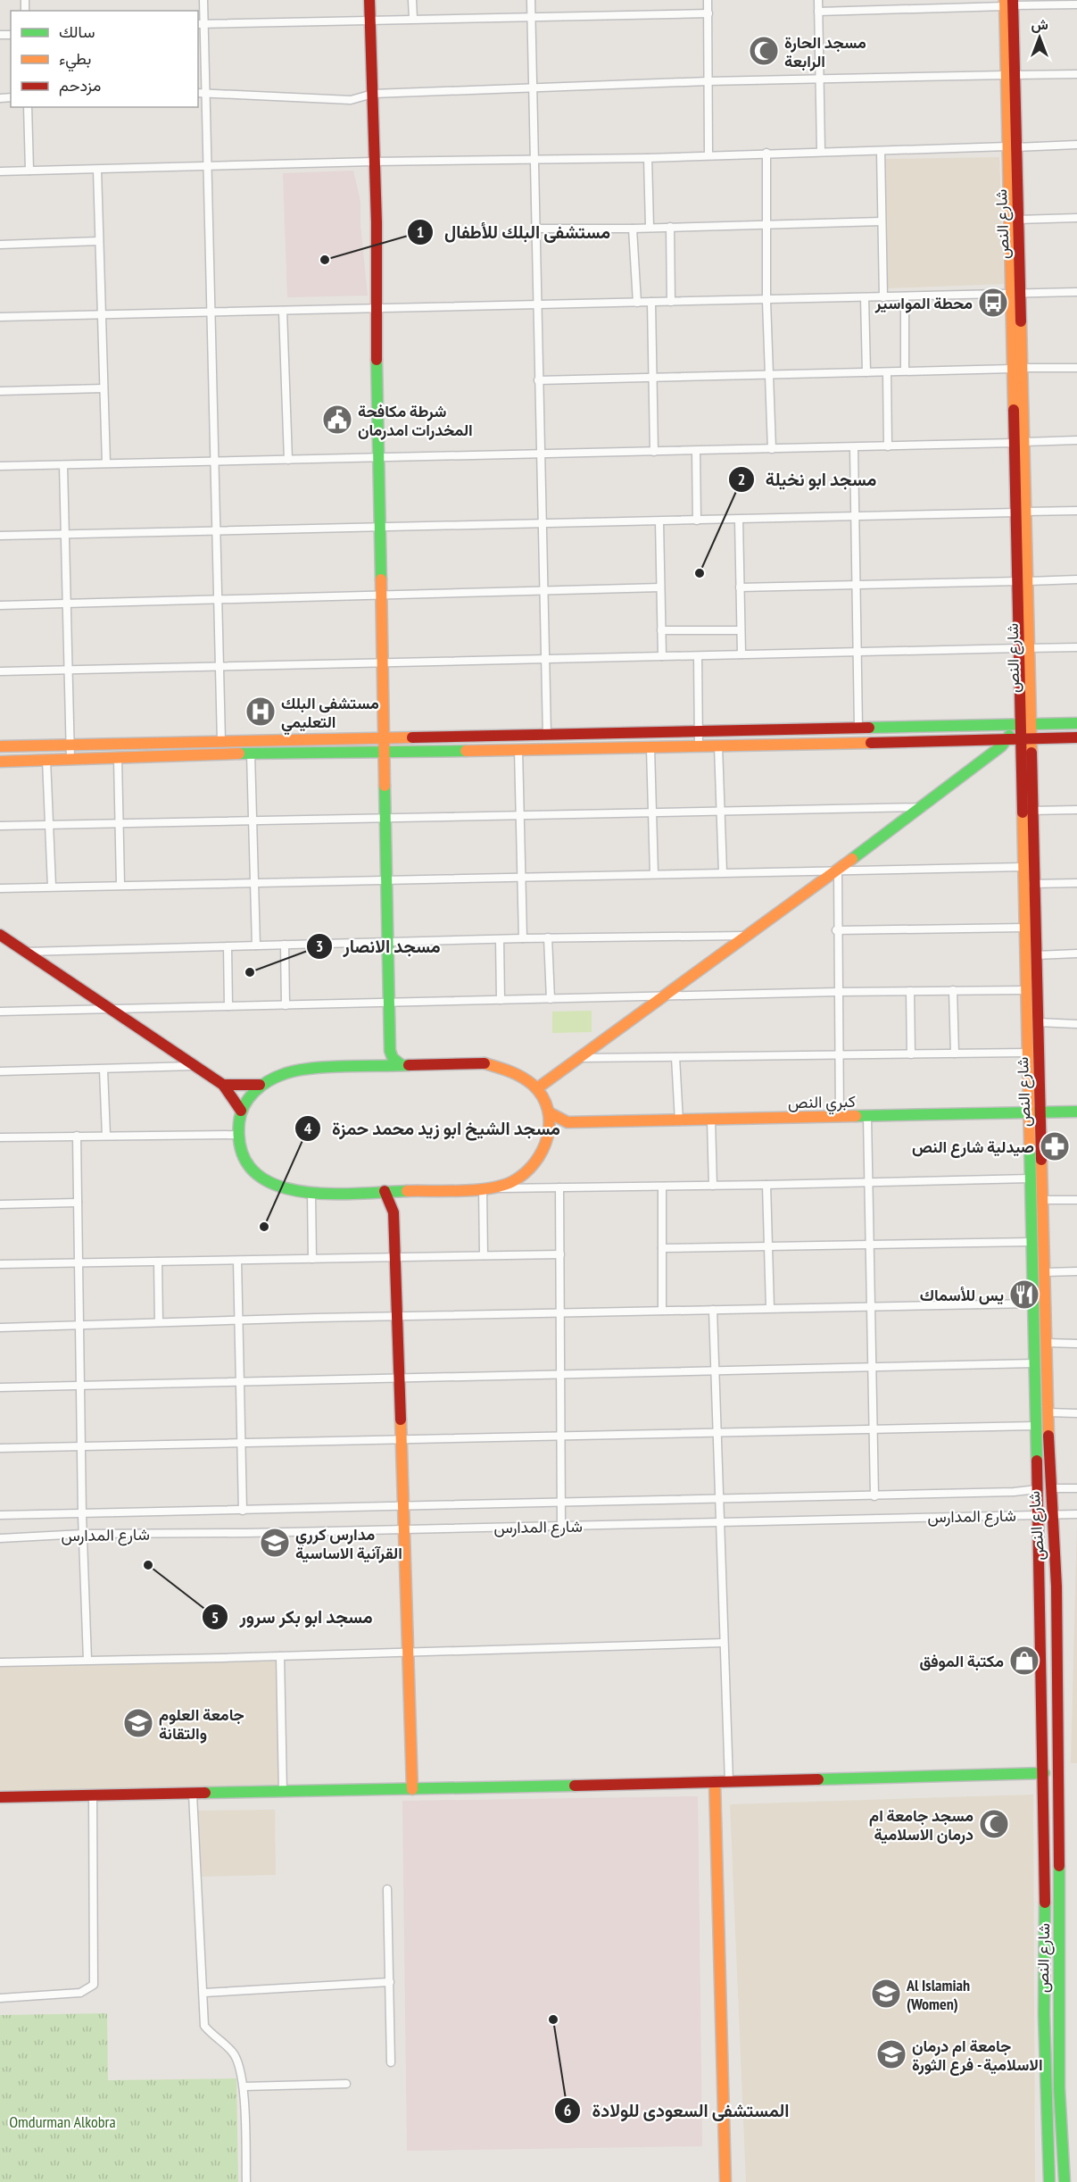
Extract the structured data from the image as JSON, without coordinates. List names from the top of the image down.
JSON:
{
  "streets": {
    "street": ["شارع النص", "كبري النص", "شارع المدارس"]
  },
  "crossings": [
    ["شارع النص", "كبري النص"],
    ["شارع النص", "شارع المدارس"]
  ],
  "parks": ["Omdurman Alkobra"],
  "places": {
    "mosque": ["مسجد الحارة الرابعة", "مسجد جامعة ام درمان الاسلامية"],
    "other": [
      "مستشفى البلك للأطفال",
      "مسجد ابو نخيلة",
      "مسجد الانصار",
      "مسجد الشيخ ابو زيد محمد حمزة",
      "مسجد ابو بكر سرور",
      "المستشفى السعودى للولادة"
    ],
    "bus stop": ["محطة المواسير"],
    "public building": ["شرطة مكافحة المخدرات امدرمان"],
    "hospital": ["مستشفى البلك التعليمي"],
    "pharmacy": ["صيدلية شارع النص"],
    "restaurant": ["يس للأسماك"],
    "school or university": [
      "مدارس كرري القرآنية الاساسية",
      "جامعة العلوم والتقانة",
      "Al Islamiah (Women)",
      "جامعة ام درمان الاسلامية - فرع الثورة"
    ],
    "shop": ["مكتبة الموفق"]
  },
  "legend": ["سالك", "بطيء", "مزدحم"],
  "north": "top"
}
